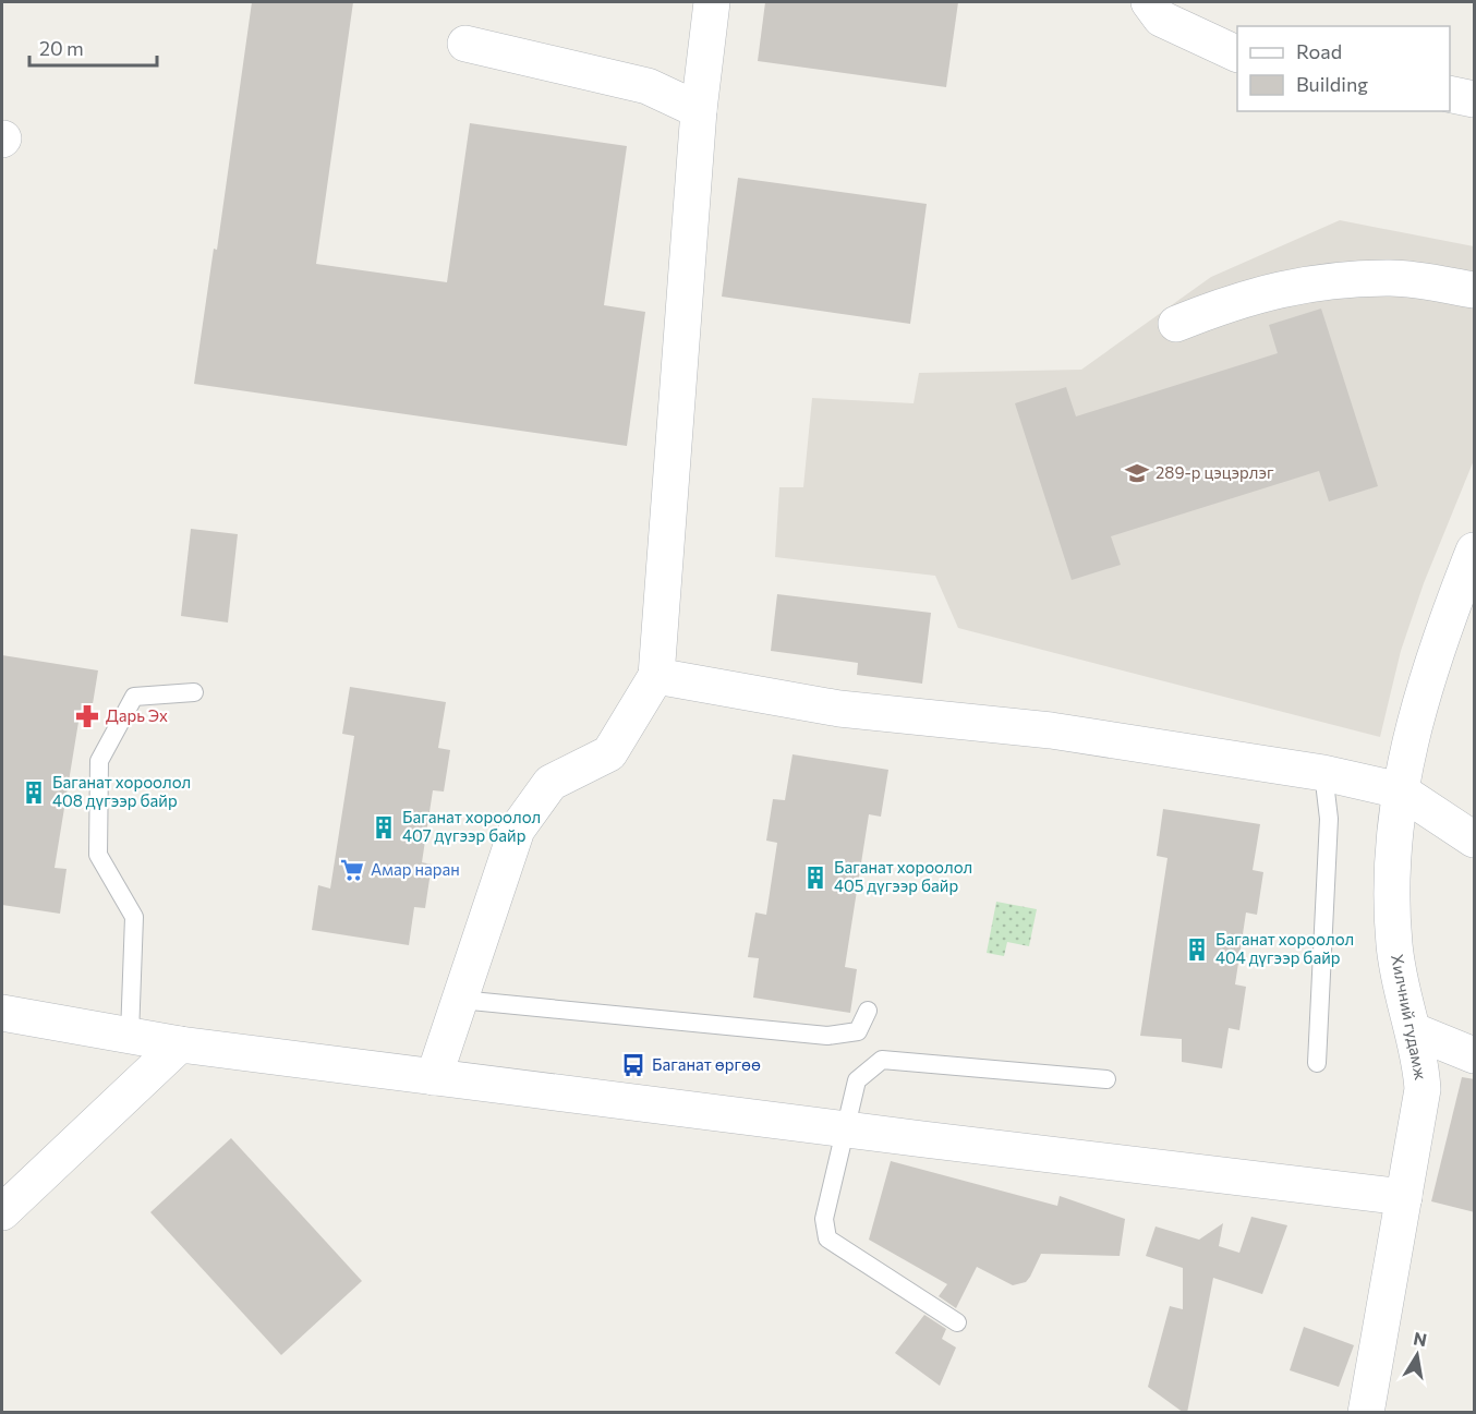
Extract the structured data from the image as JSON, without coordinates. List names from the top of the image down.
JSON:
{
  "streets": {
    "street": ["Хилчний гудамж"]
  },
  "places": {
    "school or university": ["289-р цэцэрлэг"],
    "pharmacy": ["Дарь Эх"],
    "building": [
      "Баганат хороолол 408 дүгээр байр",
      "Баганат хороолол 407 дүгээр байр",
      "Баганат хороолол 405 дүгээр байр",
      "Баганат хороолол 404 дүгээр байр"
    ],
    "supermarket": ["Амар наран"],
    "bus stop": ["Баганат өргөө"]
  },
  "legend": ["Road", "Building"],
  "scale_bar": "20 m",
  "north": "top"
}
